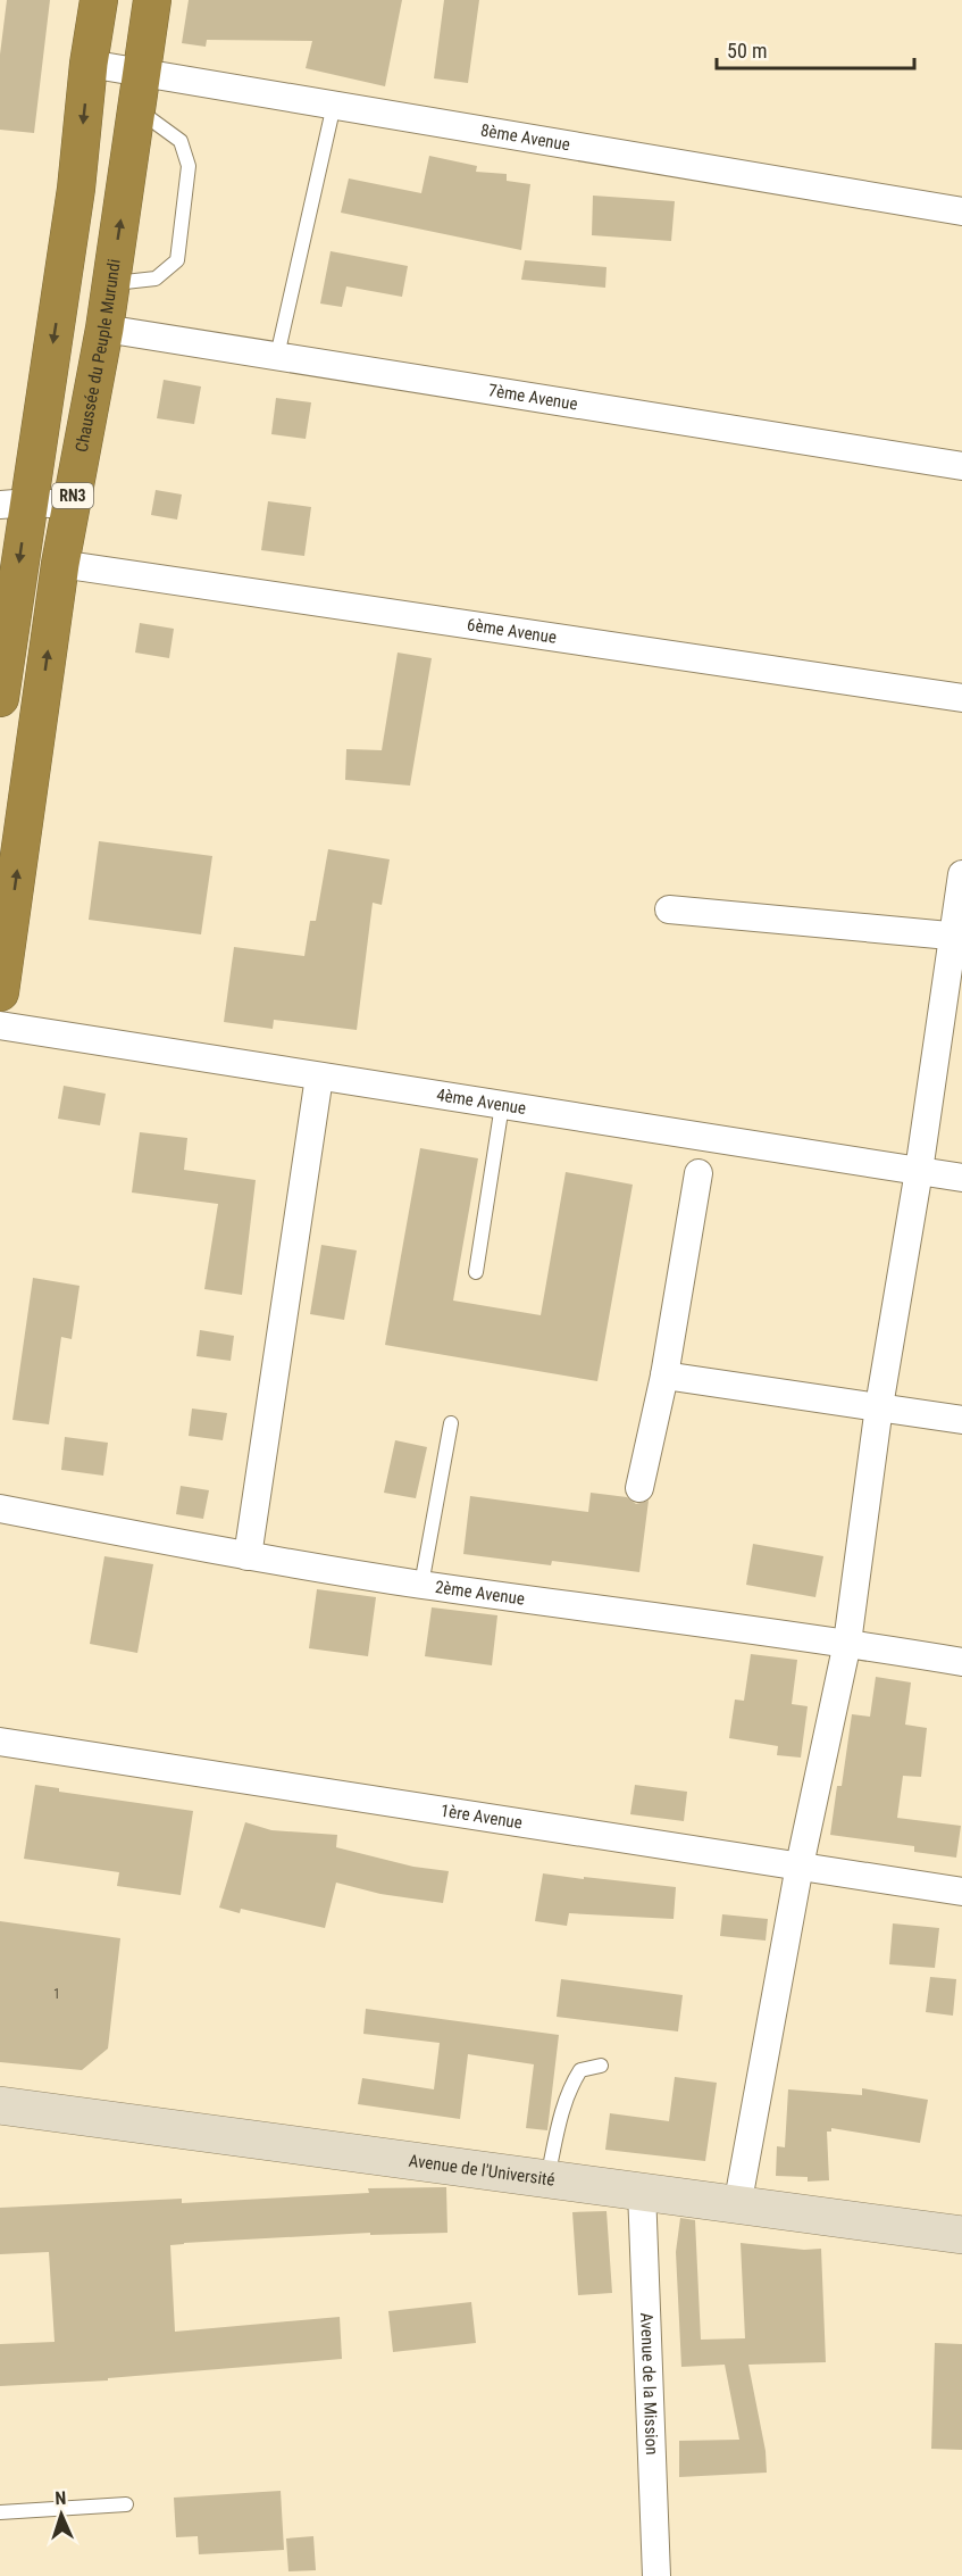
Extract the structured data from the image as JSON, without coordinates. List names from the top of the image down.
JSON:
{
  "streets": {
    "highway": ["Chaussée du Peuple Murundi", "RN3"],
    "street": [
      "8ème Avenue",
      "7ème Avenue",
      "6ème Avenue",
      "4ème Avenue",
      "2ème Avenue",
      "1ère Avenue",
      "Avenue de l'Université",
      "Avenue de la Mission"
    ]
  },
  "crossings": [
    ["8ème Avenue", "Chaussée du Peuple Murundi"],
    ["8ème Avenue", "RN3"],
    ["Chaussée du Peuple Murundi", "7ème Avenue"],
    ["Chaussée du Peuple Murundi", "6ème Avenue"],
    ["Avenue de l'Université", "Avenue de la Mission"]
  ],
  "house_numbers": ["1"],
  "scale_bar": "50 m",
  "north": "top"
}
